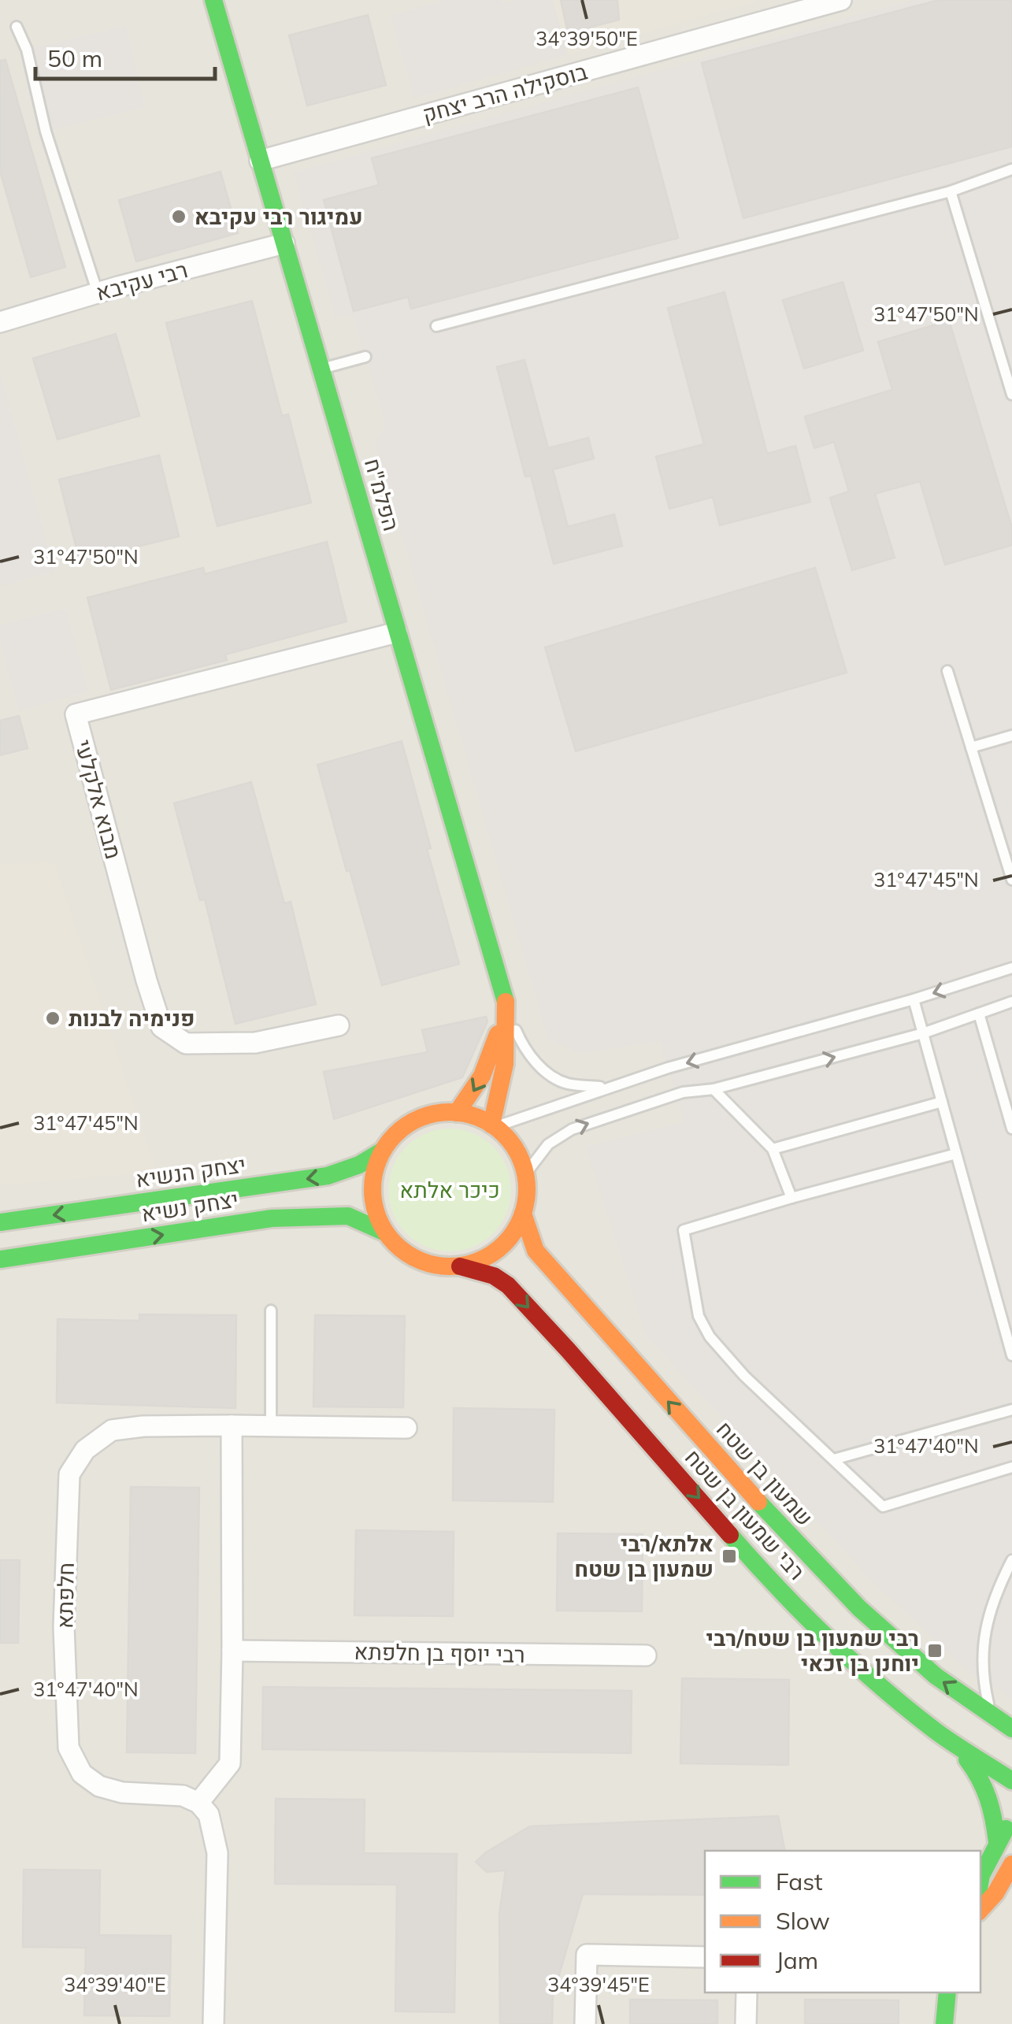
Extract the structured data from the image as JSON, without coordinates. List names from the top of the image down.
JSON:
{
  "streets": {
    "street": [
      "בוסקילה הרב יצחק",
      "רבי עקיבא",
      "הפלמ\"ח",
      "מבוא אלקלעי",
      "יצחק הנשיא",
      "יצחק נשיא",
      "שמעון בן שטח",
      "רבי שמעון בן שטח",
      "חלפתא",
      "רבי יוסף בן חלפתא"
    ]
  },
  "crossings": [
    ["בוסקילה הרב יצחק", "הפלמ\"ח"],
    ["רבי עקיבא", "הפלמ\"ח"],
    ["הפלמ\"ח", "מבוא אלקלעי"],
    ["יצחק הנשיא", "יצחק נשיא"],
    ["יצחק הנשיא", "שמעון בן שטח"],
    ["יצחק הנשיא", "רבי שמעון בן שטח"],
    ["יצחק נשיא", "שמעון בן שטח"],
    ["יצחק נשיא", "רבי שמעון בן שטח"],
    ["שמעון בן שטח", "רבי שמעון בן שטח"]
  ],
  "one_way": [
    "יצחק הנשיא",
    "יצחק נשיא",
    "שמעון בן שטח",
    "רבי שמעון בן שטח"
  ],
  "parks": ["כיכר אלתא"],
  "places": {
    "other": ["עמיגור רבי עקיבא", "פנימיה לבנות"],
    "transit": ["אלתא/רבי שמעון בן שטח", "רבי שמעון בן שטח/רבי יוחנן בן זכאי"]
  },
  "legend": ["Fast", "Slow", "Jam"],
  "scale_bar": "50 m",
  "coordinates": [
    "34°39'50\"E",
    "31°47'50\"N",
    "31°47'45\"N",
    "31°47'40\"N",
    "34°39'40\"E",
    "34°39'45\"E"
  ]
}
